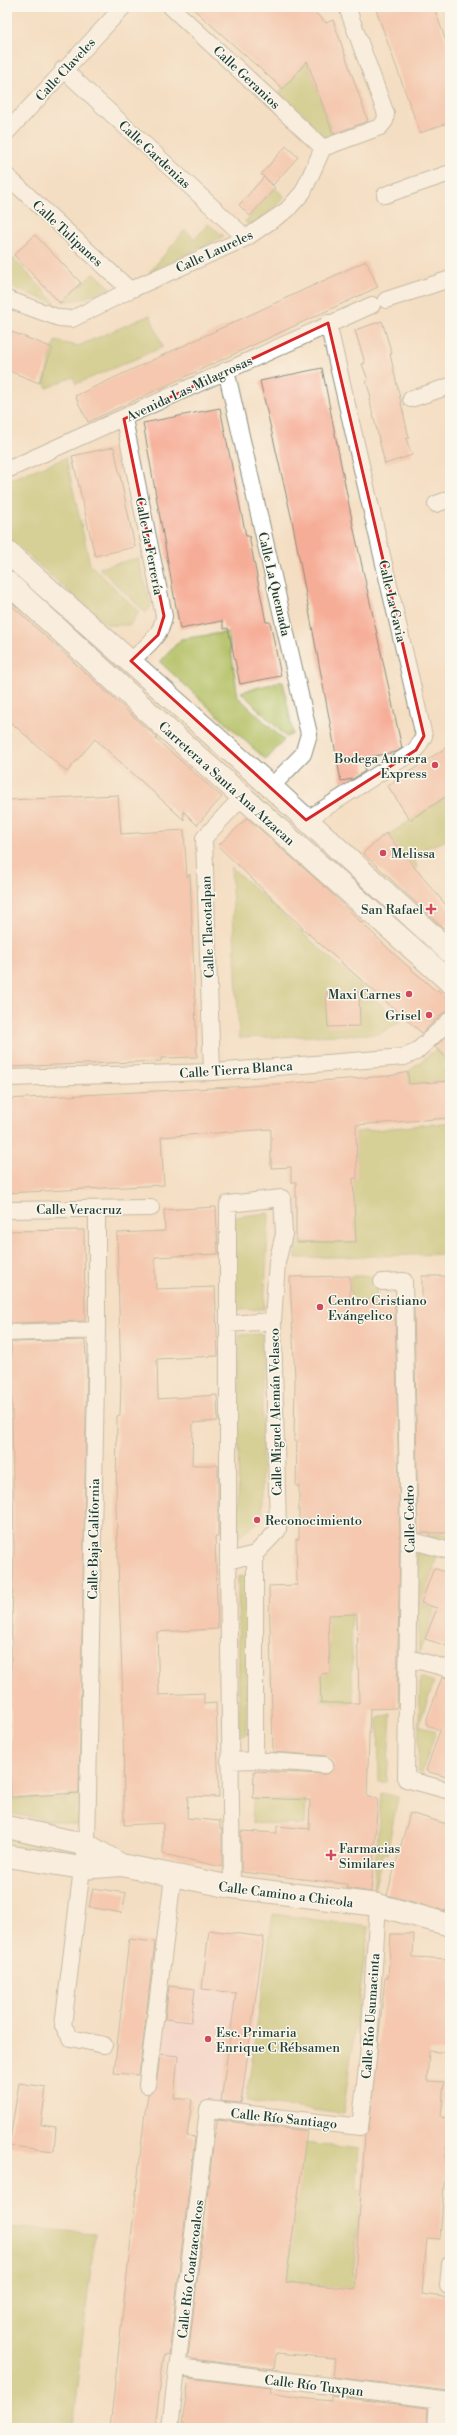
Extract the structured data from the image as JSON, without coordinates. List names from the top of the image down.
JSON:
{
  "streets": {
    "street": [
      "Calle Claveles",
      "Calle Geranios",
      "Calle Gardenias",
      "Calle Tulipanes",
      "Calle Laureles",
      "Avenida Las Milagrosas",
      "Calle La Ferrería",
      "Calle La Quemada",
      "Calle La Gavia",
      "Carretera a Santa Ana Atzacan",
      "Calle Tlacotalpan",
      "Calle Tierra Blanca",
      "Calle Veracruz",
      "Calle Miguel Alemán Velasco",
      "Calle Cedro",
      "Calle Baja California",
      "Calle Camino a Chicola",
      "Calle Río Usumacinta",
      "Calle Río Santiago",
      "Calle Río Coatzacoalcos",
      "Calle Río Tuxpan"
    ]
  },
  "crossings": [
    ["Calle Claveles", "Calle Gardenias"],
    ["Calle Geranios", "Calle Laureles"],
    ["Calle Gardenias", "Calle Laureles"],
    ["Calle Tulipanes", "Calle Laureles"],
    ["Avenida Las Milagrosas", "Calle La Ferrería"],
    ["Avenida Las Milagrosas", "Calle La Quemada"],
    ["Avenida Las Milagrosas", "Calle La Gavia"],
    ["Calle La Ferrería", "Carretera a Santa Ana Atzacan"],
    ["Calle La Quemada", "Carretera a Santa Ana Atzacan"],
    ["Calle La Gavia", "Carretera a Santa Ana Atzacan"],
    ["Carretera a Santa Ana Atzacan", "Calle Tlacotalpan"],
    ["Calle Tlacotalpan", "Calle Tierra Blanca"],
    ["Calle Veracruz", "Calle Baja California"],
    ["Calle Baja California", "Calle Camino a Chicola"],
    ["Calle Camino a Chicola", "Calle Río Usumacinta"],
    ["Calle Río Usumacinta", "Calle Río Santiago"],
    ["Calle Río Santiago", "Calle Río Coatzacoalcos"],
    ["Calle Río Coatzacoalcos", "Calle Río Tuxpan"]
  ],
  "places": {
    "other": [
      "Bodega Aurrera Express",
      "Melissa",
      "Maxi Carnes",
      "Grisel",
      "Centro Cristiano Evángelico",
      "Reconocimiento",
      "Esc. Primaria Enrique C Rébsamen"
    ],
    "health": ["San Rafael", "Farmacias Similares"]
  }
}
